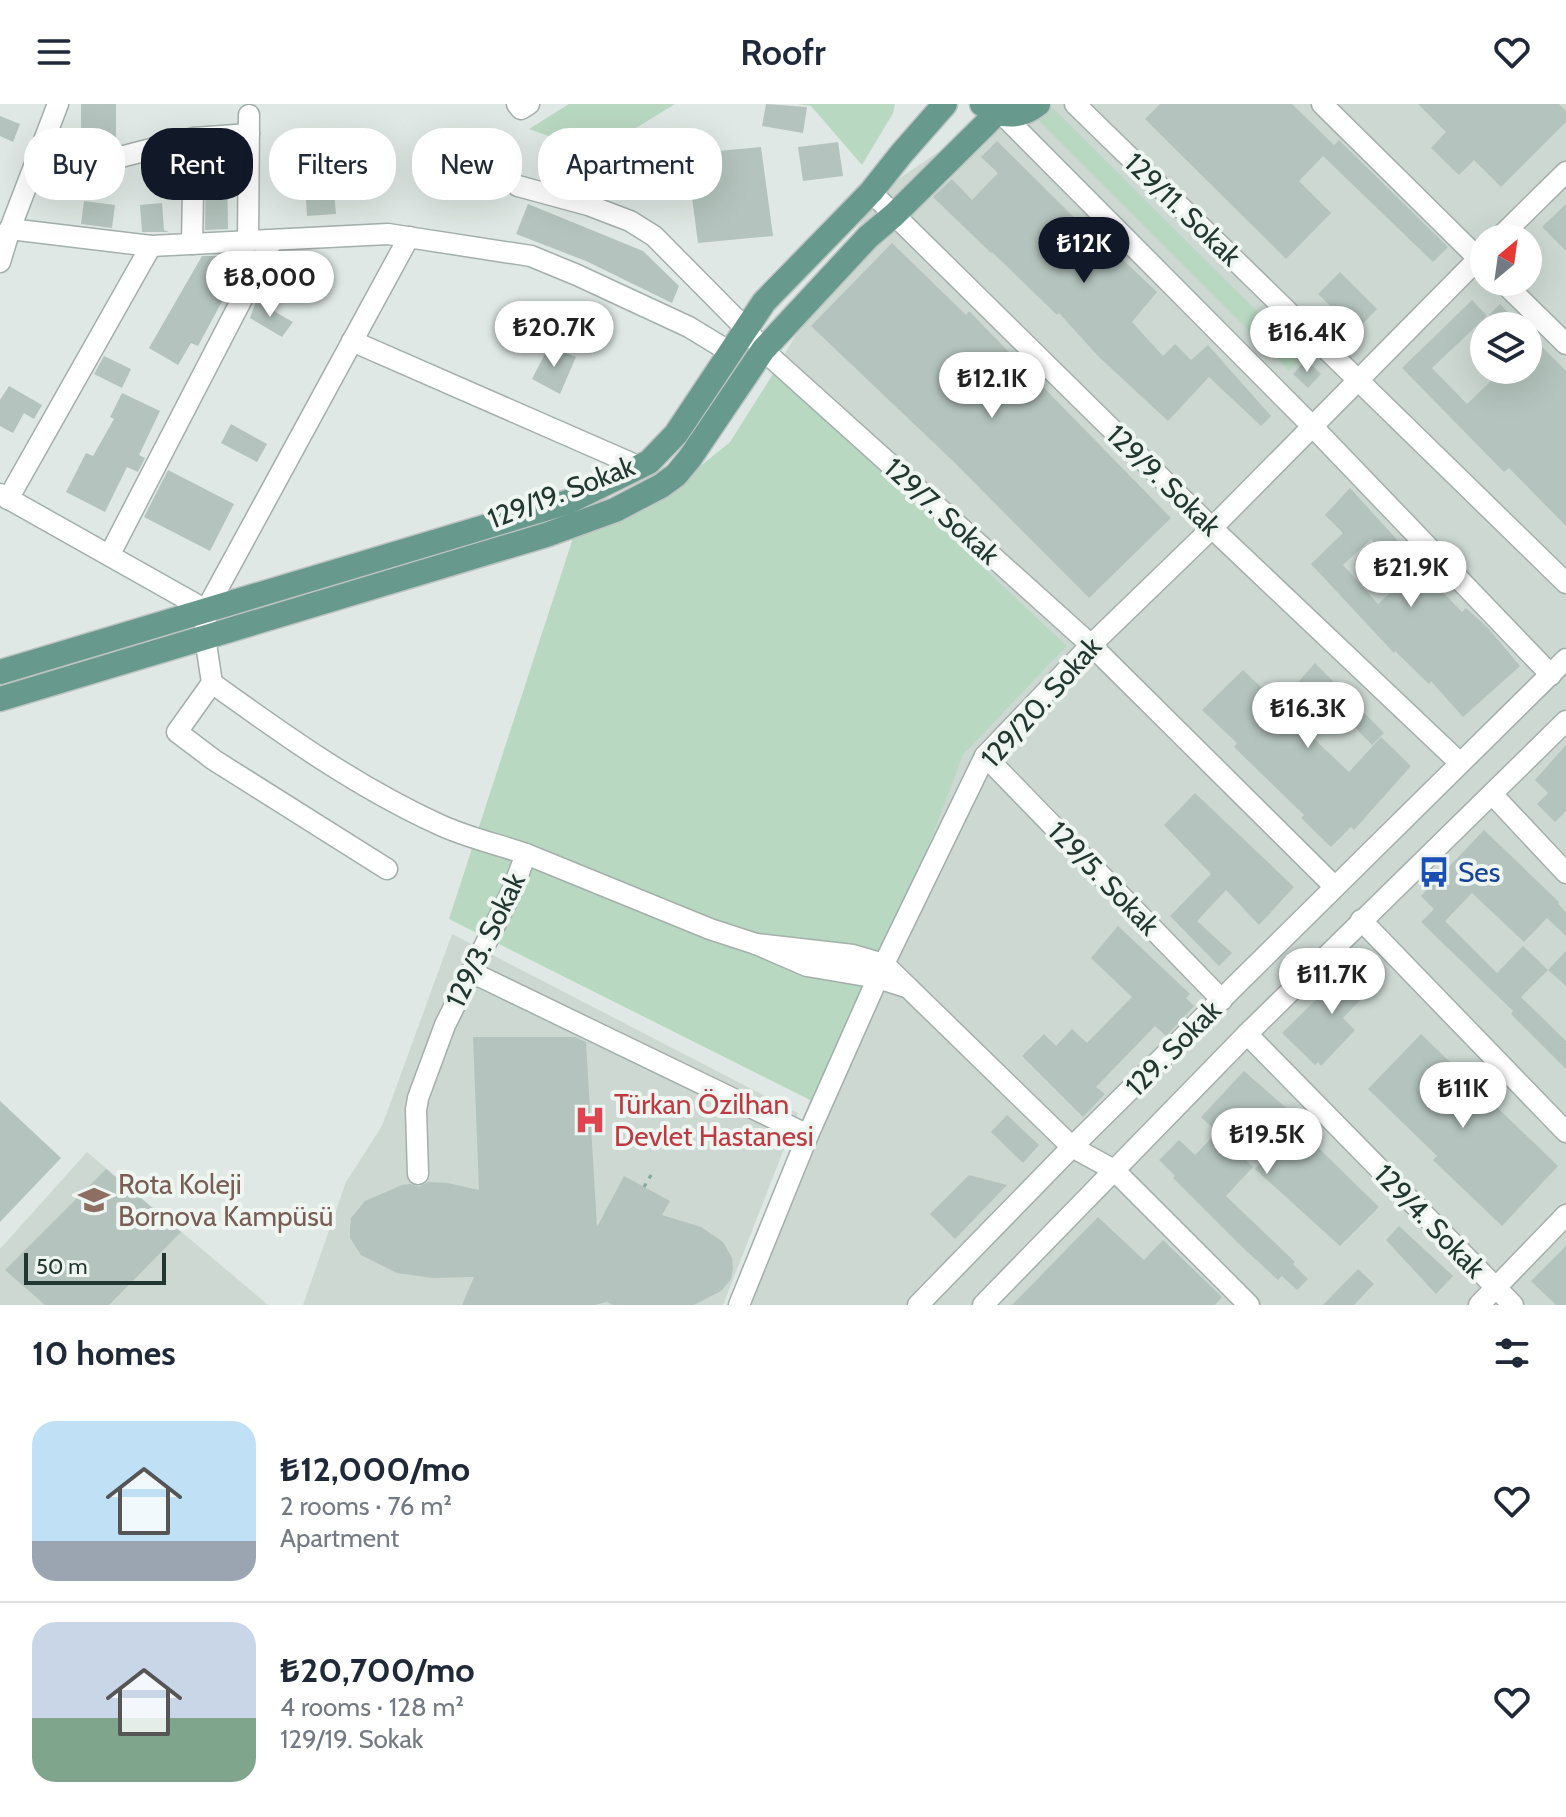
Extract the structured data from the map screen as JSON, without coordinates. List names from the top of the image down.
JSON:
{
  "streets": {
    "main road": ["129/19. Sokak"],
    "street": [
      "129/11. Sokak",
      "129/9. Sokak",
      "129/7. Sokak",
      "129/20. Sokak",
      "129/5. Sokak",
      "129/3. Sokak",
      "129. Sokak",
      "129/4. Sokak"
    ]
  },
  "crossings": [
    ["129/11. Sokak", "129/20. Sokak"],
    ["129/9. Sokak", "129/19. Sokak"],
    ["129/9. Sokak", "129/20. Sokak"],
    ["129/9. Sokak", "129. Sokak"],
    ["129/19. Sokak", "129/7. Sokak"],
    ["129/7. Sokak", "129/20. Sokak"],
    ["129/7. Sokak", "129. Sokak"],
    ["129/20. Sokak", "129/5. Sokak"],
    ["129/20. Sokak", "129/3. Sokak"],
    ["129/5. Sokak", "129. Sokak"],
    ["129/3. Sokak", "129. Sokak"],
    ["129. Sokak", "129/4. Sokak"]
  ],
  "places": {
    "bus stop": ["Ses"],
    "hospital": ["Türkan Özilhan Devlet Hastanesi"],
    "school or university": ["Rota Koleji Bornova Kampüsü"]
  },
  "scale_bar": "50 m",
  "north": "top right",
  "page": {
    "header": "Roofr",
    "chip": [
      "Buy",
      "Rent",
      "Filters",
      "New",
      "Apartment"
    ],
    "price": [
      "₺12K",
      "₺8,000",
      "₺20.7K",
      "₺16.4K",
      "₺12.1K",
      "₺21.9K",
      "₺16.3K",
      "₺11.7K",
      "₺11K",
      "₺19.5K"
    ],
    "scale": "50 m",
    "heading": "10 homes",
    "list": [
      {
        "name": "₺12,000/mo",
        "note": "2 rooms · 76 m² · Apartment"
      },
      {
        "name": "₺20,700/mo",
        "note": "4 rooms · 128 m² · 129/19. Sokak"
      }
    ]
  }
}
